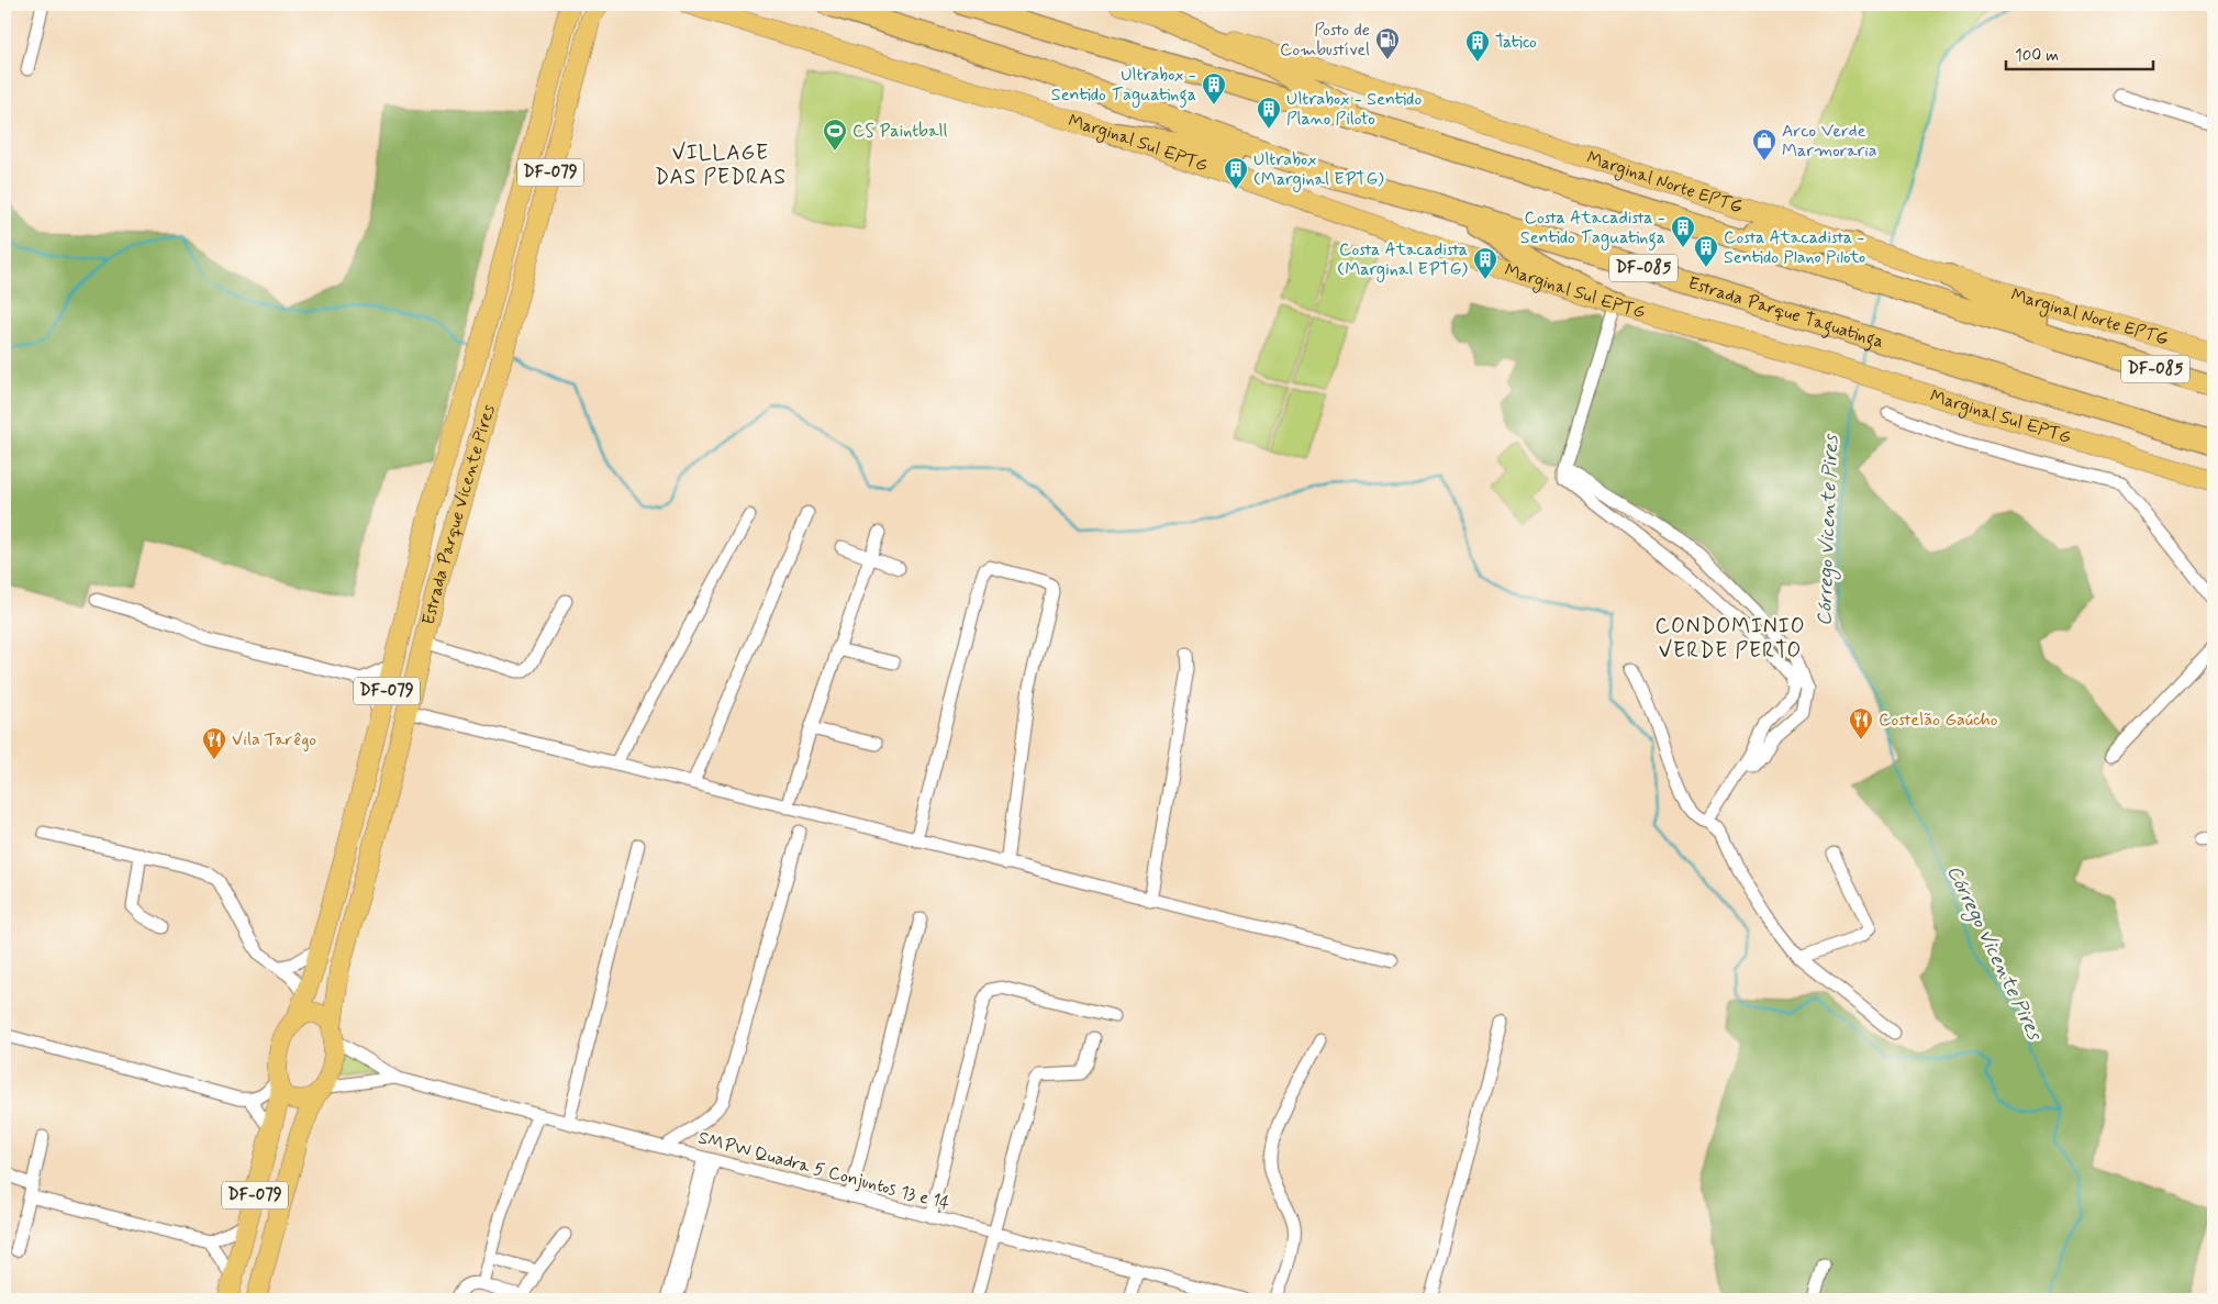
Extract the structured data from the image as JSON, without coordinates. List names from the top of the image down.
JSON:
{
  "streets": {
    "highway": ["DF-085", "Estrada Parque Taguatinga"],
    "main road": [
      "Marginal Sul EPTG",
      "DF-079",
      "Marginal Norte EPTG",
      "Estrada Parque Vicente Pires"
    ],
    "street": ["SMPW Quadra 5 Conjuntos 13 e 14"]
  },
  "crossings": [
    ["DF-079", "Estrada Parque Vicente Pires"],
    ["DF-079", "SMPW Quadra 5 Conjuntos 13 e 14"],
    ["Estrada Parque Vicente Pires", "SMPW Quadra 5 Conjuntos 13 e 14"]
  ],
  "districts": ["VILLAGE DAS PEDRAS", "CONDOMINIO VERDE PERTO"],
  "water": ["Córrego Vicente Pires"],
  "places": {
    "fuel station": ["Posto de Combustível"],
    "building": [
      "Tatico",
      "Ultrabox - Sentido Taguatinga",
      "Ultrabox - Sentido Plano Piloto",
      "Ultrabox (Marginal EPTG)",
      "Costa Atacadista - Sentido Taguatinga",
      "Costa Atacadista - Sentido Plano Piloto",
      "Costa Atacadista (Marginal EPTG)"
    ],
    "sports": ["CS Paintball"],
    "shop": ["Arco Verde Marmoraria"],
    "restaurant": ["Costelão Gaúcho", "Vila Tarêgo"]
  },
  "scale_bar": "100 m"
}
